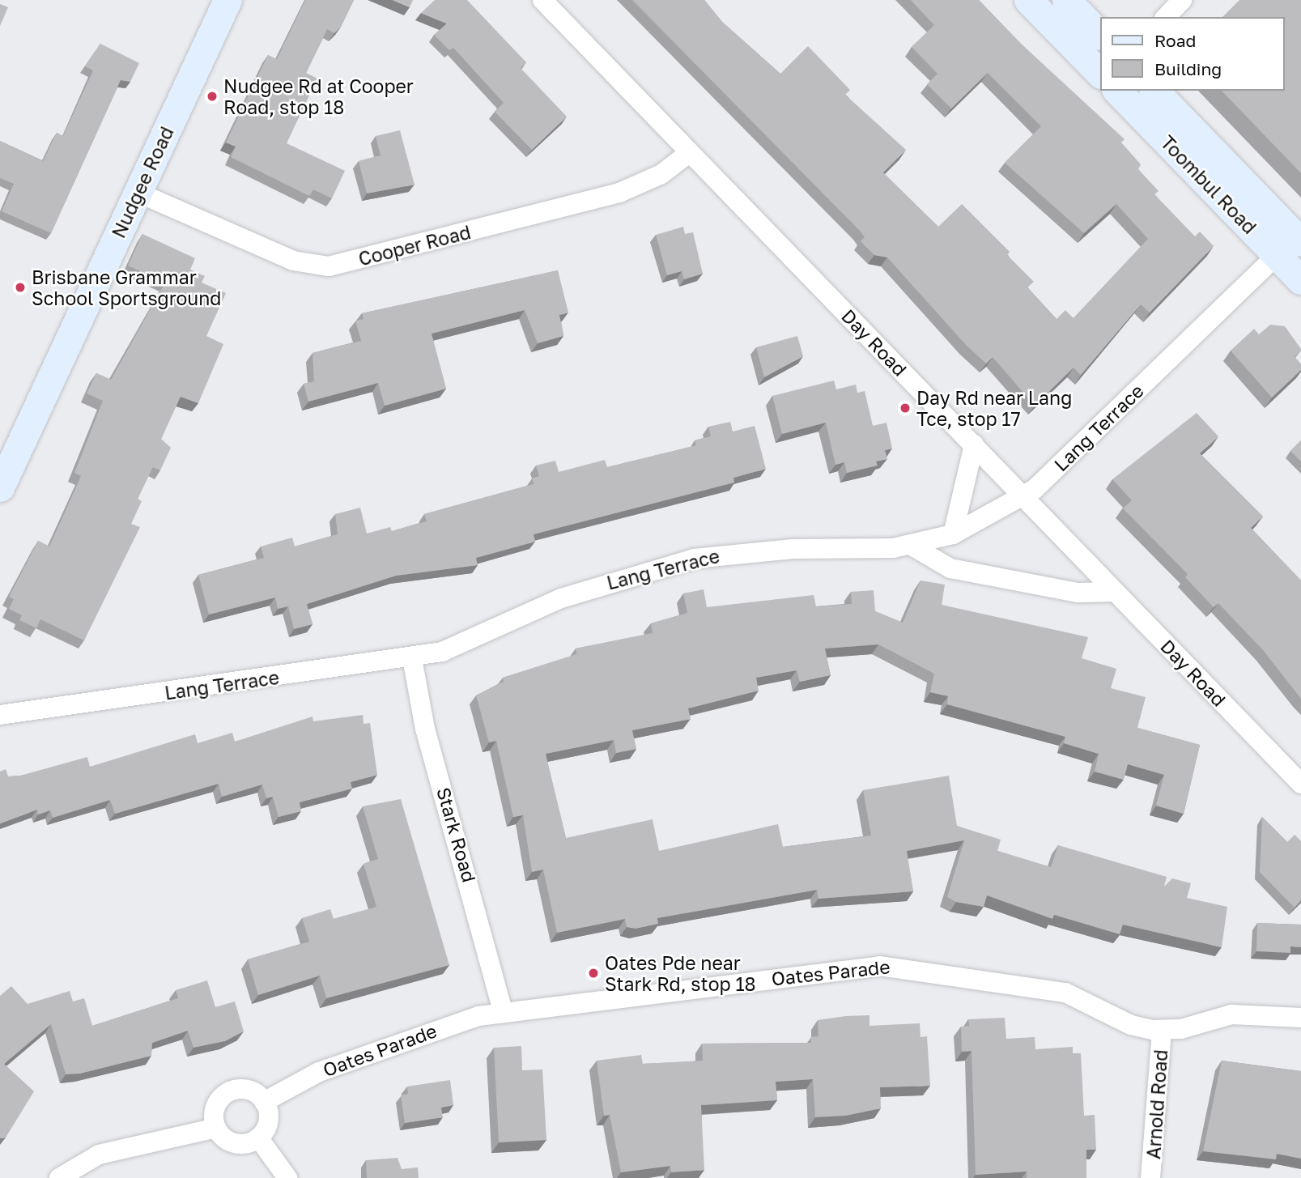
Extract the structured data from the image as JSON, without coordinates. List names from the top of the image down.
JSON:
{
  "streets": {
    "main road": ["Nudgee Road", "Toombul Road"],
    "street": [
      "Cooper Road",
      "Day Road",
      "Lang Terrace",
      "Stark Road",
      "Oates Parade",
      "Arnold Road"
    ]
  },
  "crossings": [
    ["Nudgee Road", "Cooper Road"],
    ["Toombul Road", "Lang Terrace"],
    ["Cooper Road", "Day Road"],
    ["Day Road", "Lang Terrace"],
    ["Lang Terrace", "Stark Road"],
    ["Stark Road", "Oates Parade"],
    ["Oates Parade", "Arnold Road"]
  ],
  "places": [
    "Nudgee Rd at Cooper Road, stop 18",
    "Brisbane Grammar School Sportsground",
    "Day Rd near Lang Tce, stop 17",
    "Oates Pde near Stark Rd, stop 18"
  ],
  "legend": ["Road", "Building"]
}
